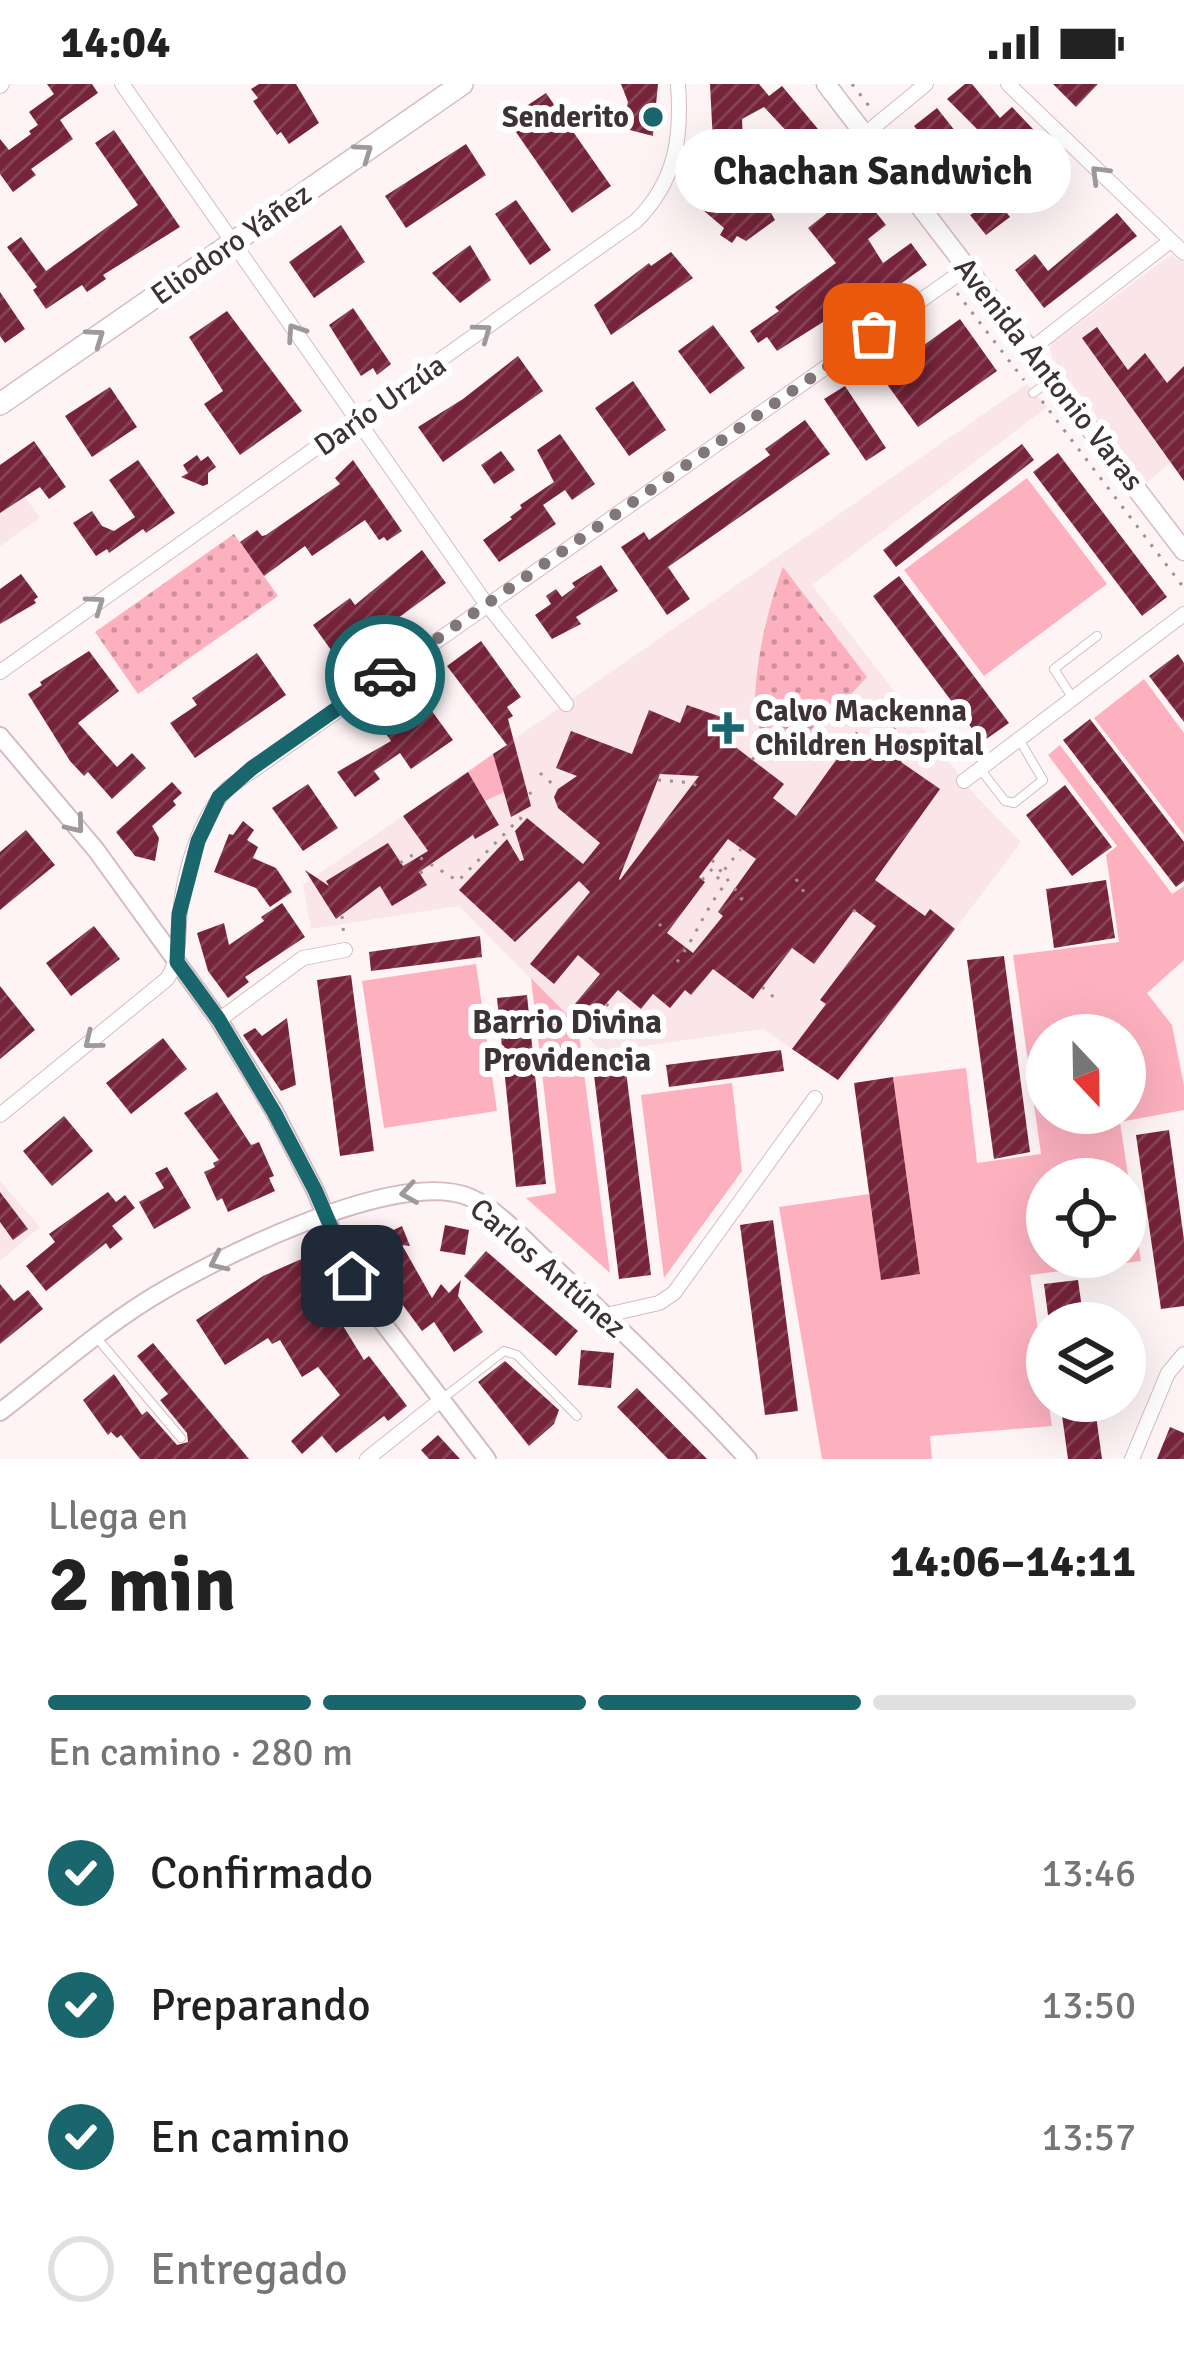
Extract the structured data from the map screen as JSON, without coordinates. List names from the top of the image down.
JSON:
{
  "streets": {
    "main road": ["Eliodoro Yáñez", "Avenida Antonio Varas"],
    "street": ["Darío Urzúa", "Carlos Antúnez"]
  },
  "one_way": ["Eliodoro Yáñez", "Darío Urzúa", "Carlos Antúnez"],
  "districts": ["Barrio Divina Providencia"],
  "places": {
    "other": ["Senderito", "Chachan Sandwich"],
    "health": ["Calvo Mackenna Children Hospital"]
  },
  "north": "bottom",
  "page": {
    "status": "14:04",
    "bubble": "Chachan Sandwich",
    "heading": ["2 min", "Llega en", "14:06–14:11"],
    "bar": "En camino · 280 m",
    "list": [
      ["Confirmado", "13:46"],
      ["Preparando", "13:50"],
      ["En camino", "13:57"],
      "Entregado"
    ]
  }
}
